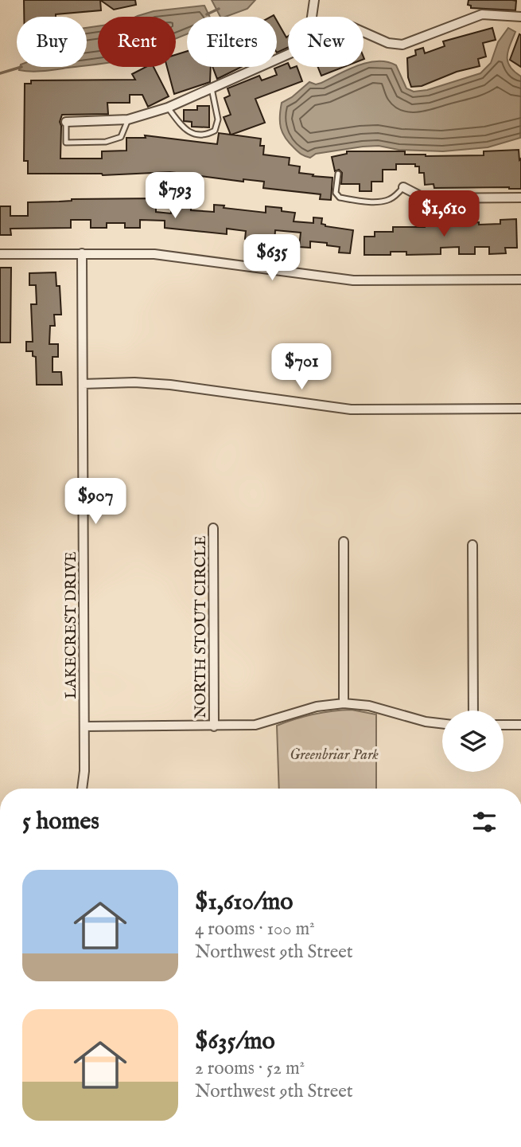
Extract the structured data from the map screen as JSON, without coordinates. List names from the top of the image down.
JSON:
{
  "streets": {
    "street": ["LAKECREST DRIVE", "NORTH STOUT CIRCLE"]
  },
  "parks": ["Greenbriar Park"],
  "page": {
    "chip": [
      "Buy",
      "Rent",
      "Filters",
      "New"
    ],
    "price": [
      "$793",
      "$1,610",
      "$635",
      "$701",
      "$907"
    ],
    "heading": "5 homes",
    "list": [
      {
        "name": "$1,610/mo",
        "note": "4 rooms · 100 m² · Northwest 9th Street"
      },
      {
        "name": "$635/mo",
        "note": "2 rooms · 52 m² · Northwest 9th Street"
      }
    ]
  }
}
